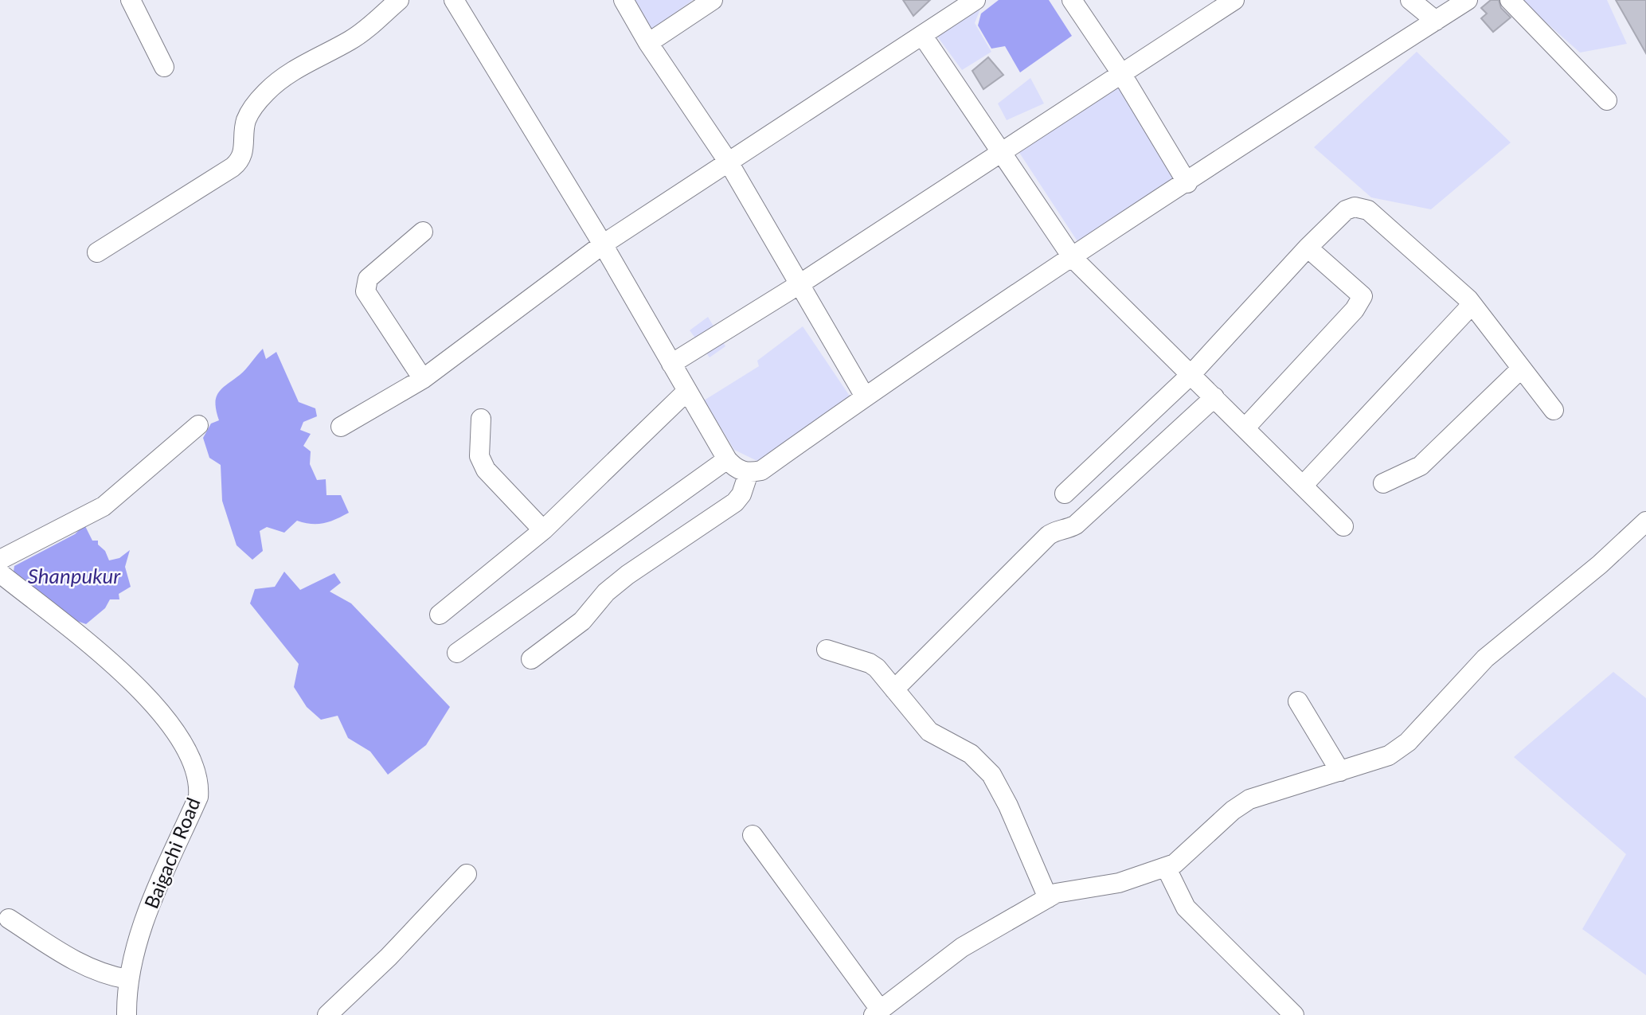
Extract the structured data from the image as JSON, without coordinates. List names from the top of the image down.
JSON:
{
  "streets": {
    "street": ["Baigachi Road"]
  },
  "water": ["Shanpukur"]
}
